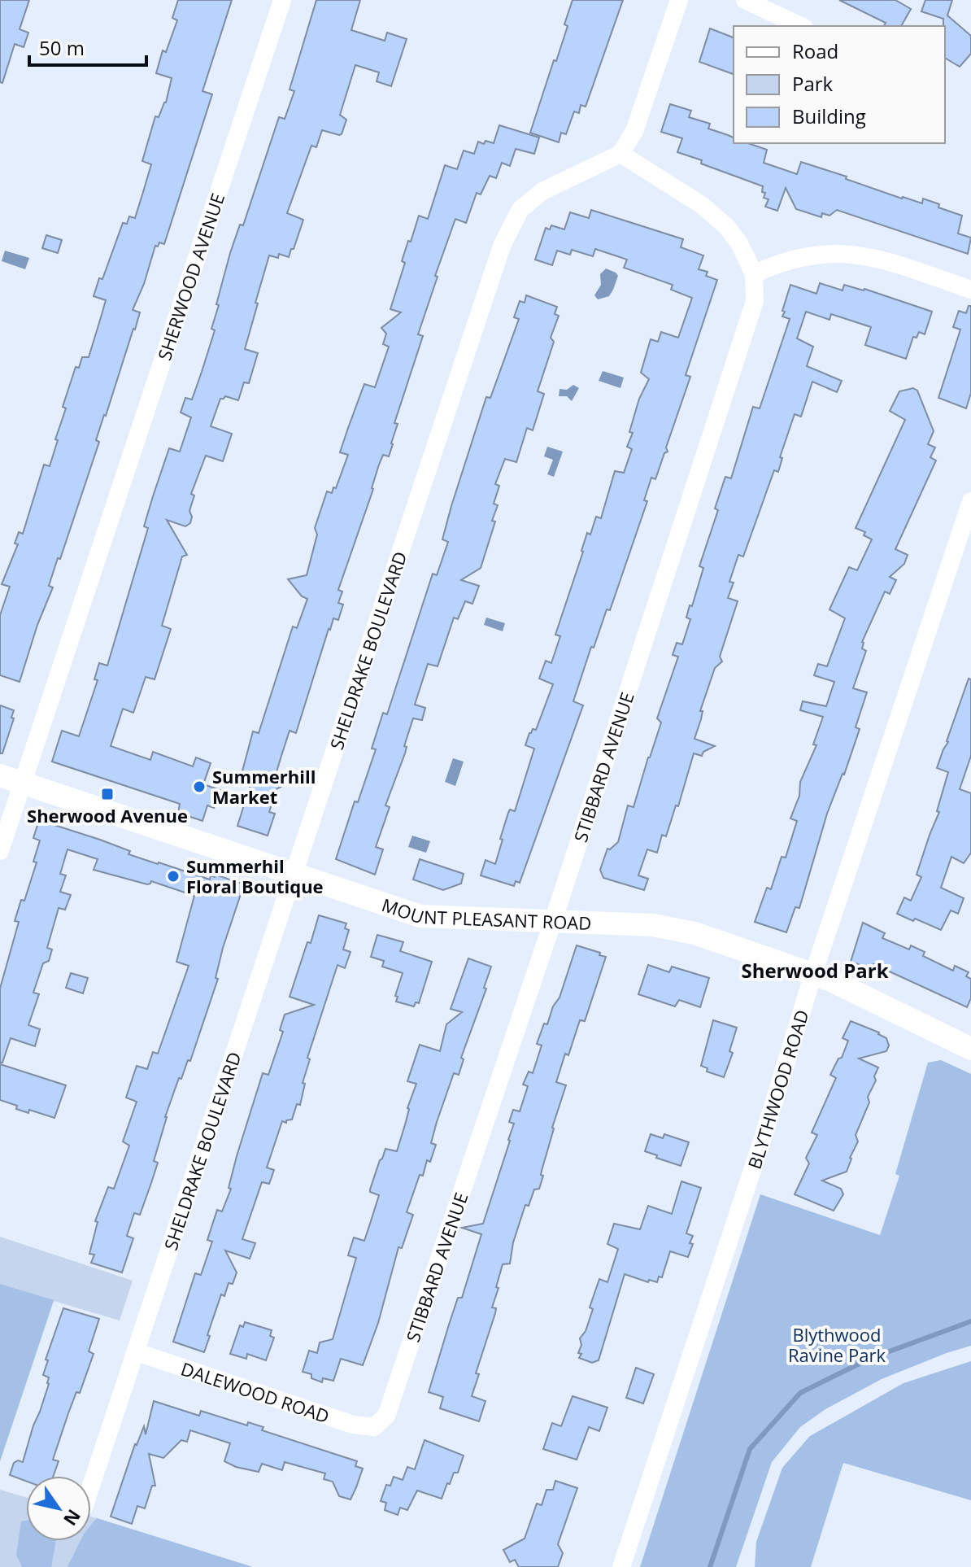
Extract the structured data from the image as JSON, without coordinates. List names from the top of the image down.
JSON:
{
  "streets": {
    "main road": ["MOUNT PLEASANT ROAD"],
    "street": [
      "SHERWOOD AVENUE",
      "SHELDRAKE BOULEVARD",
      "STIBBARD AVENUE",
      "BLYTHWOOD ROAD",
      "DALEWOOD ROAD"
    ]
  },
  "crossings": [
    ["SHERWOOD AVENUE", "MOUNT PLEASANT ROAD"],
    ["SHELDRAKE BOULEVARD", "STIBBARD AVENUE"],
    ["SHELDRAKE BOULEVARD", "MOUNT PLEASANT ROAD"],
    ["SHELDRAKE BOULEVARD", "DALEWOOD ROAD"],
    ["STIBBARD AVENUE", "MOUNT PLEASANT ROAD"],
    ["STIBBARD AVENUE", "DALEWOOD ROAD"],
    ["MOUNT PLEASANT ROAD", "BLYTHWOOD ROAD"]
  ],
  "districts": ["Sherwood Park"],
  "parks": ["Blythwood Ravine Park"],
  "places": {
    "other": ["Summerhill Market", "Summerhil Floral Boutique"],
    "transit": ["Sherwood Avenue"]
  },
  "legend": ["Road", "Park", "Building"],
  "scale_bar": "50 m",
  "north": "bottom right"
}
